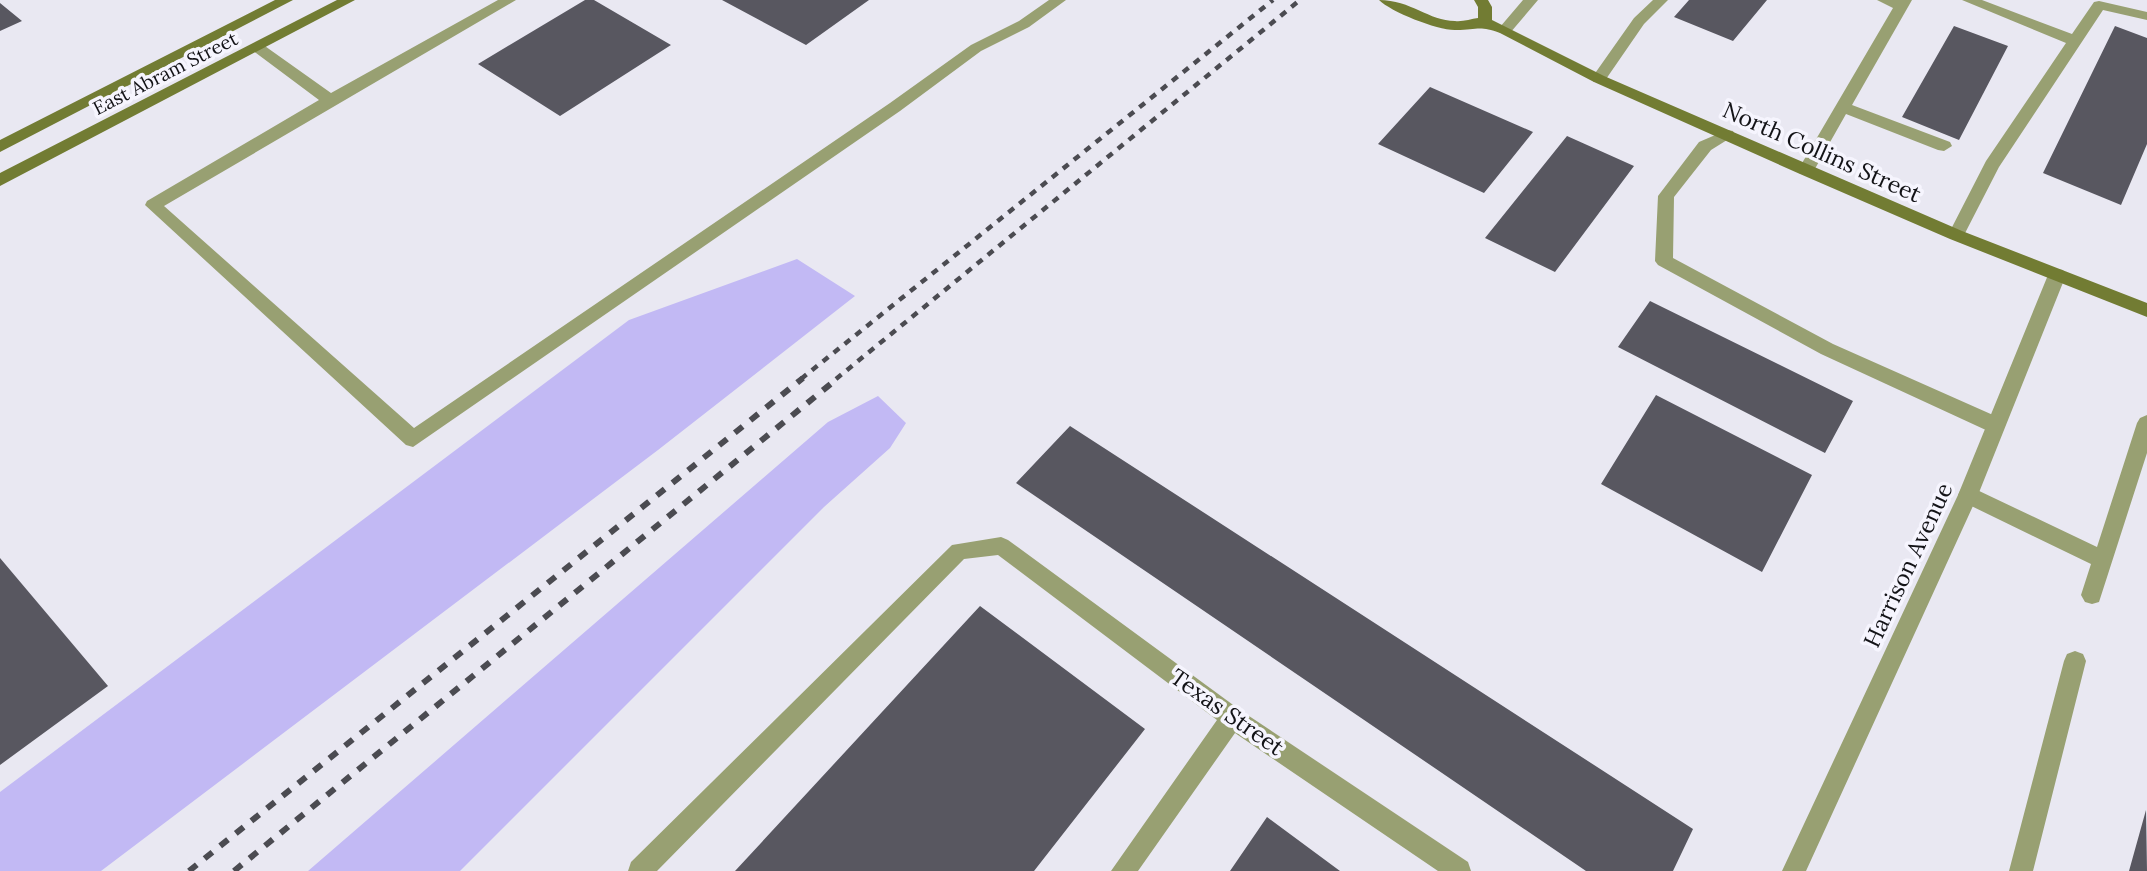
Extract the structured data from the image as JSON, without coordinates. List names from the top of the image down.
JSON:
{
  "streets": {
    "main road": ["East Abram Street", "North Collins Street"],
    "street": ["Harrison Avenue", "Texas Street"]
  },
  "crossings": [
    ["North Collins Street", "Harrison Avenue"]
  ]
}
